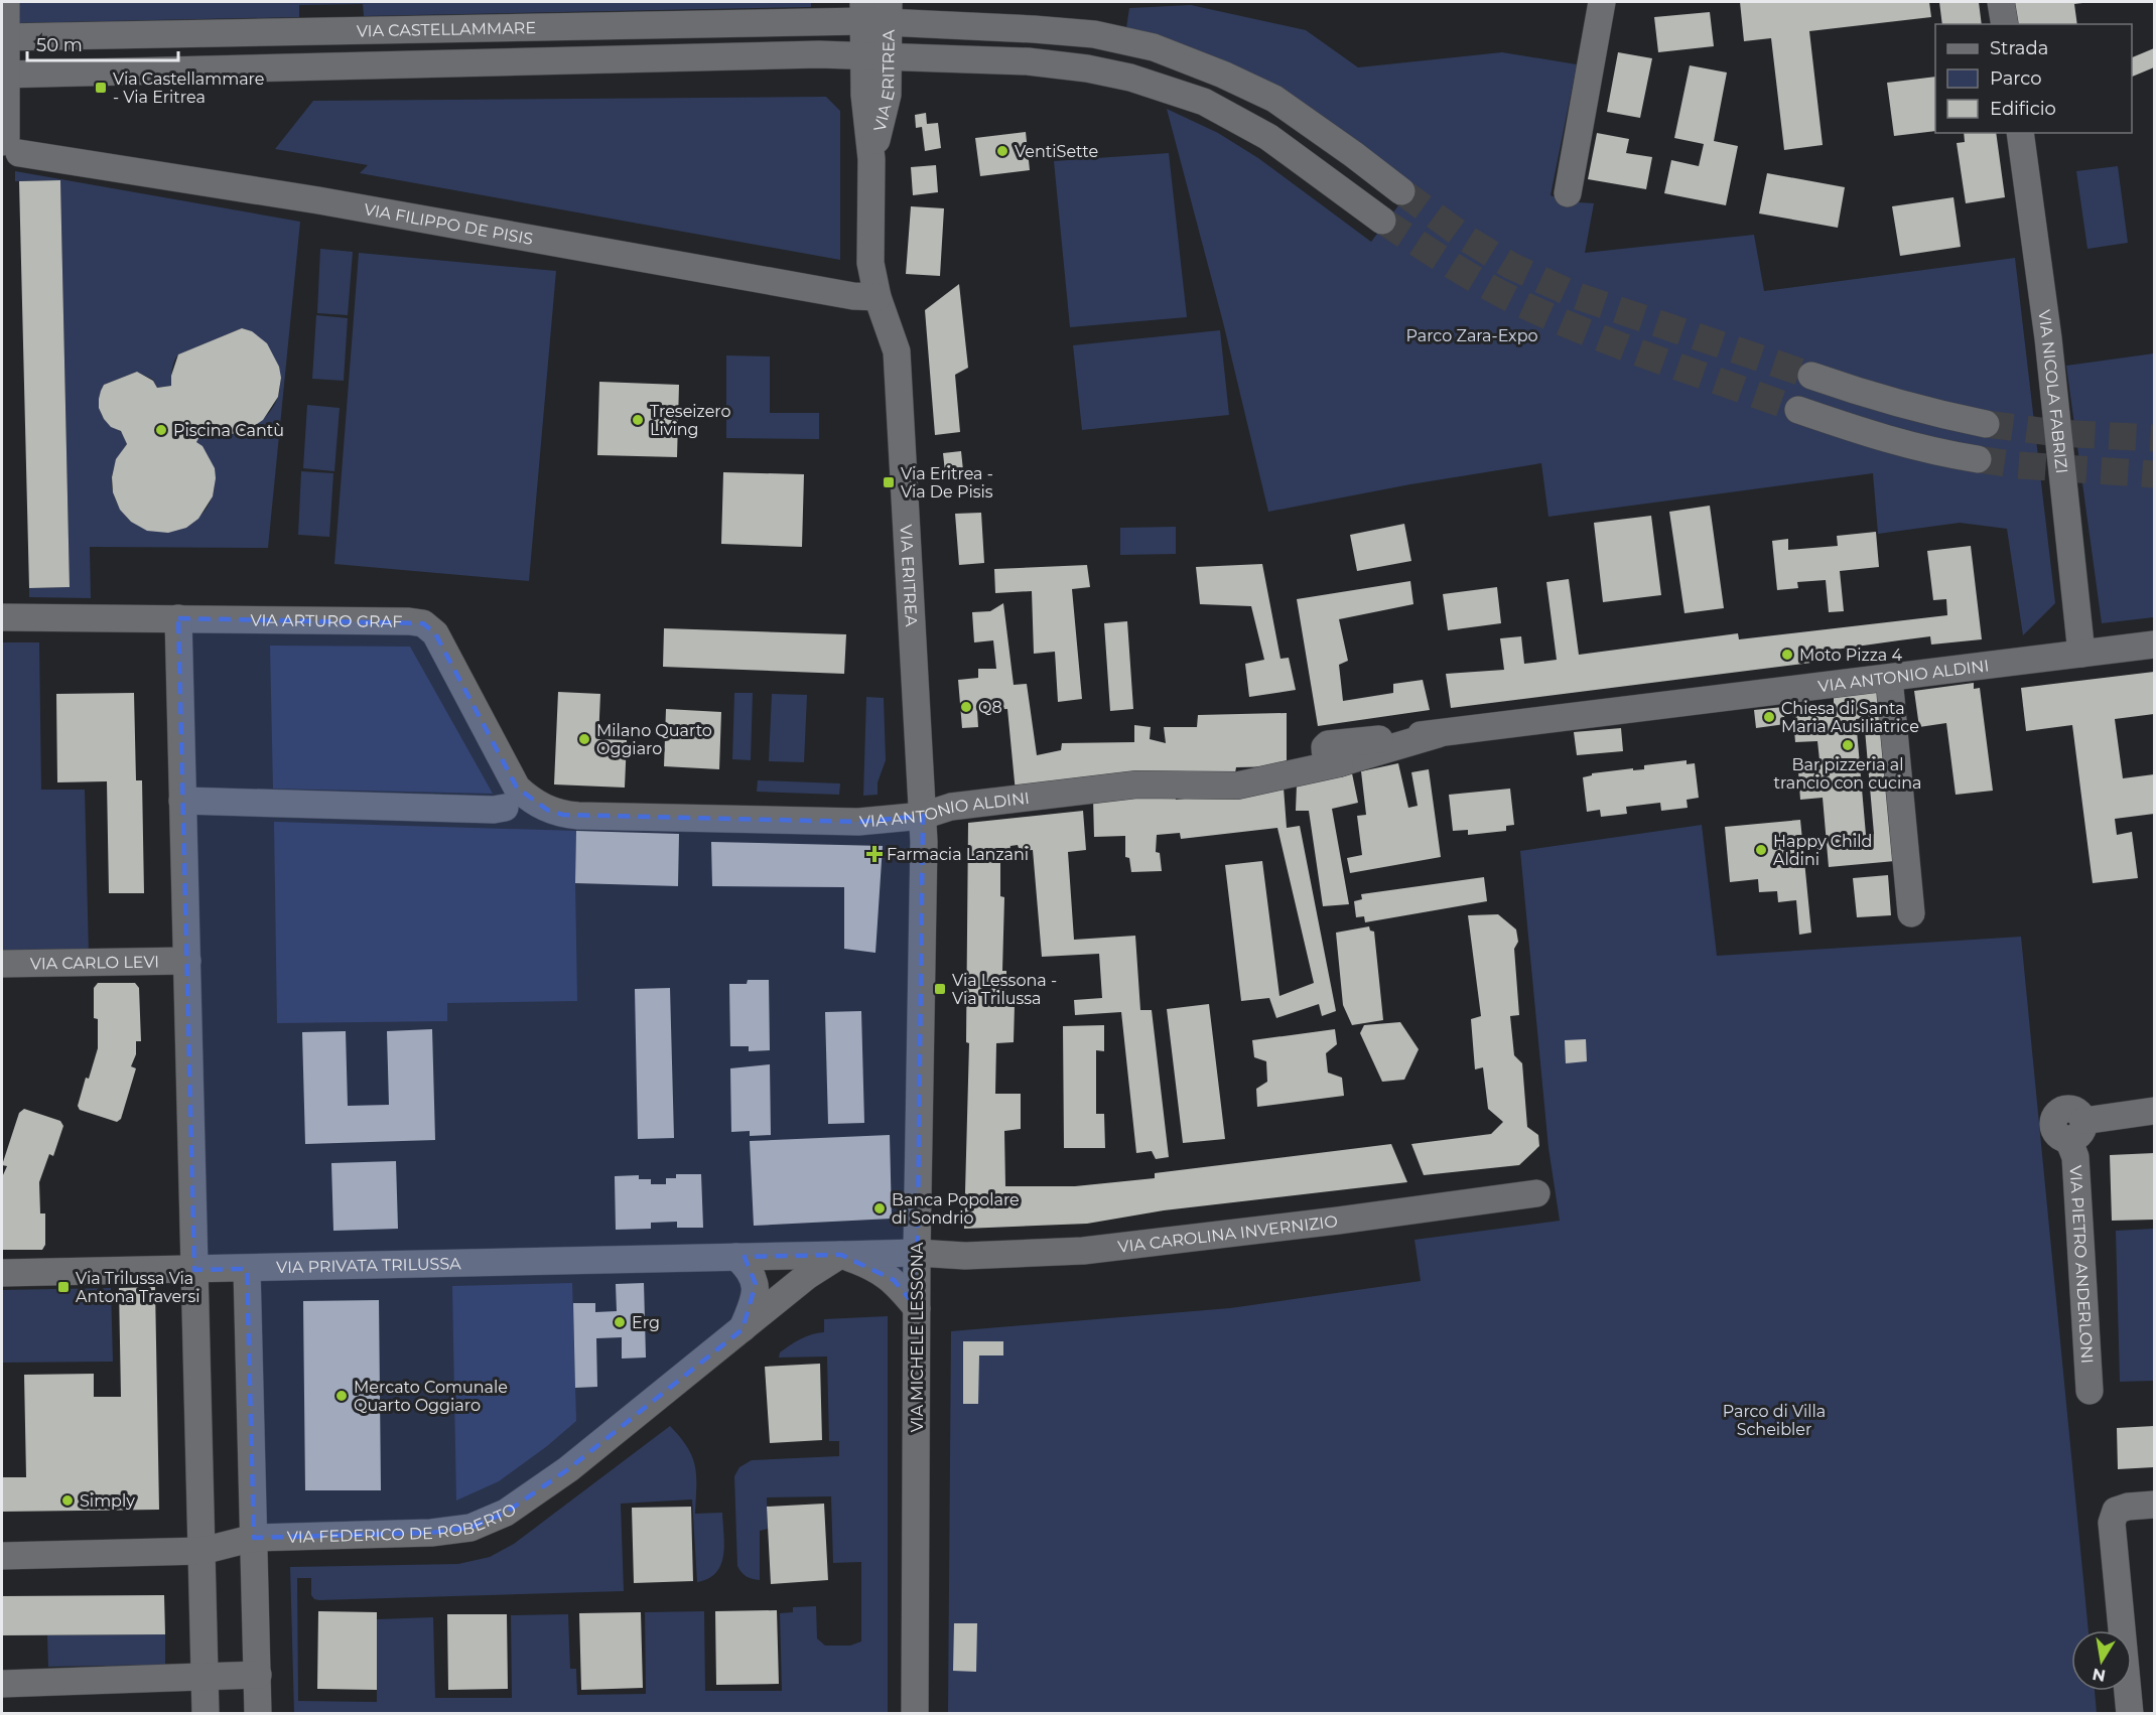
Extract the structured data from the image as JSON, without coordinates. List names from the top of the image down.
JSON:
{
  "streets": {
    "street": [
      "VIA CASTELLAMMARE",
      "VIA ERITREA",
      "VIA FILIPPO DE PISIS",
      "VIA NICOLA FABRIZI",
      "VIA ARTURO GRAF",
      "VIA ANTONIO ALDINI",
      "VIA CARLO LEVI",
      "VIA CAROLINA INVERNIZIO",
      "VIA PIETRO ANDERLONI",
      "VIA PRIVATA TRILUSSA",
      "VIA MICHELE LESSONA",
      "VIA FEDERICO DE ROBERTO"
    ]
  },
  "crossings": [
    ["VIA CASTELLAMMARE", "VIA ERITREA"],
    ["VIA CASTELLAMMARE", "VIA FILIPPO DE PISIS"],
    ["VIA ERITREA", "VIA FILIPPO DE PISIS"],
    ["VIA ERITREA", "VIA ANTONIO ALDINI"],
    ["VIA ERITREA", "VIA MICHELE LESSONA"],
    ["VIA NICOLA FABRIZI", "VIA ANTONIO ALDINI"],
    ["VIA ARTURO GRAF", "VIA ANTONIO ALDINI"],
    ["VIA ANTONIO ALDINI", "VIA MICHELE LESSONA"],
    ["VIA CAROLINA INVERNIZIO", "VIA MICHELE LESSONA"],
    ["VIA CAROLINA INVERNIZIO", "VIA FEDERICO DE ROBERTO"],
    ["VIA PRIVATA TRILUSSA", "VIA FEDERICO DE ROBERTO"],
    ["VIA MICHELE LESSONA", "VIA FEDERICO DE ROBERTO"]
  ],
  "parks": ["Parco Zara-Expo", "Parco di Villa Scheibler"],
  "places": {
    "transit": [
      "Via Castellammare - Via Eritrea",
      "Via Eritrea - Via De Pisis",
      "Via Lessona - Via Trilussa",
      "Via Trilussa Via Antona Traversi"
    ],
    "other": [
      "VentiSette",
      "Treseizero Living",
      "Piscina Cantù",
      "Moto Pizza 4",
      "Q8",
      "Chiesa di Santa Maria Ausiliatrice",
      "Milano Quarto Oggiaro",
      "Bar pizzeria al trancio con cucina",
      "Happy Child Aldini",
      "Banca Popolare di Sondrio",
      "Erg",
      "Mercato Comunale Quarto Oggiaro",
      "Simply"
    ],
    "health": ["Farmacia Lanzani"]
  },
  "legend": ["Strada", "Parco", "Edificio"],
  "scale_bar": "50 m",
  "north": "bottom"
}
